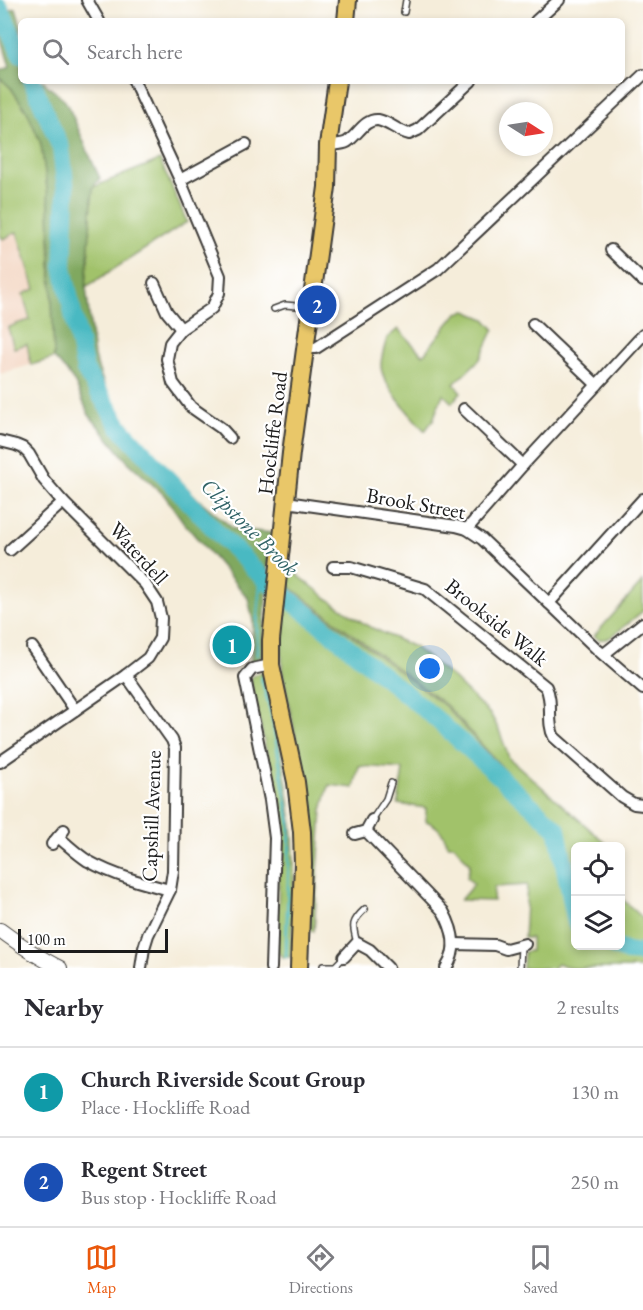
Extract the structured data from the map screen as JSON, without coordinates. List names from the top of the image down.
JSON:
{
  "streets": {
    "main road": ["Hockliffe Road"],
    "street": [
      "Brook Street",
      "Waterdell",
      "Brookside Walk",
      "Capshill Avenue"
    ]
  },
  "crossings": [
    ["Hockliffe Road", "Brook Street"],
    ["Waterdell", "Capshill Avenue"]
  ],
  "water": ["Clipstone Brook"],
  "scale_bar": "100 m",
  "north": "right",
  "page": {
    "search": "Search here",
    "pins": ["2", "1"],
    "scale": "100 m",
    "heading": ["Nearby", "2 results"],
    "list": [
      {
        "mark": "1",
        "name": "Church Riverside Scout Group",
        "note": "Place · Hockliffe Road",
        "value": "130 m"
      },
      {
        "mark": "2",
        "name": "Regent Street",
        "note": "Bus stop · Hockliffe Road",
        "value": "250 m"
      }
    ],
    "nav": ["Map", "Directions", "Saved"]
  }
}
